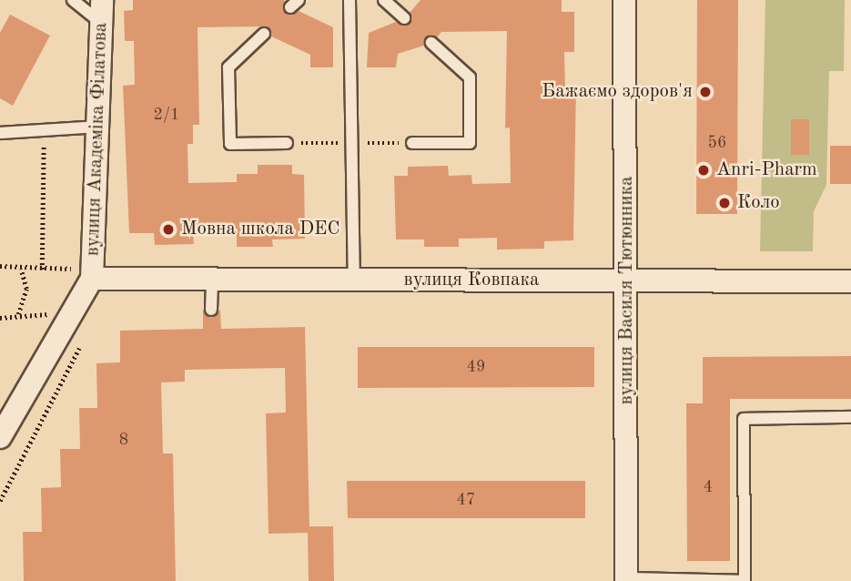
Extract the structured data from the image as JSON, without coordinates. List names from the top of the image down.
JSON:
{
  "streets": {
    "street": ["вулиця Академіка Філатова", "вулиця Ковпака", "вулиця Василя Тютюнника"]
  },
  "crossings": [
    ["вулиця Академіка Філатова", "вулиця Ковпака"],
    ["вулиця Ковпака", "вулиця Василя Тютюнника"]
  ],
  "places": [
    "Бажаємо здоров'я",
    "Anri-Pharm",
    "Коло",
    "Мовна школа DEC"
  ],
  "house_numbers": [
    "2/1",
    "56",
    "49",
    "8",
    "4",
    "47"
  ]
}
